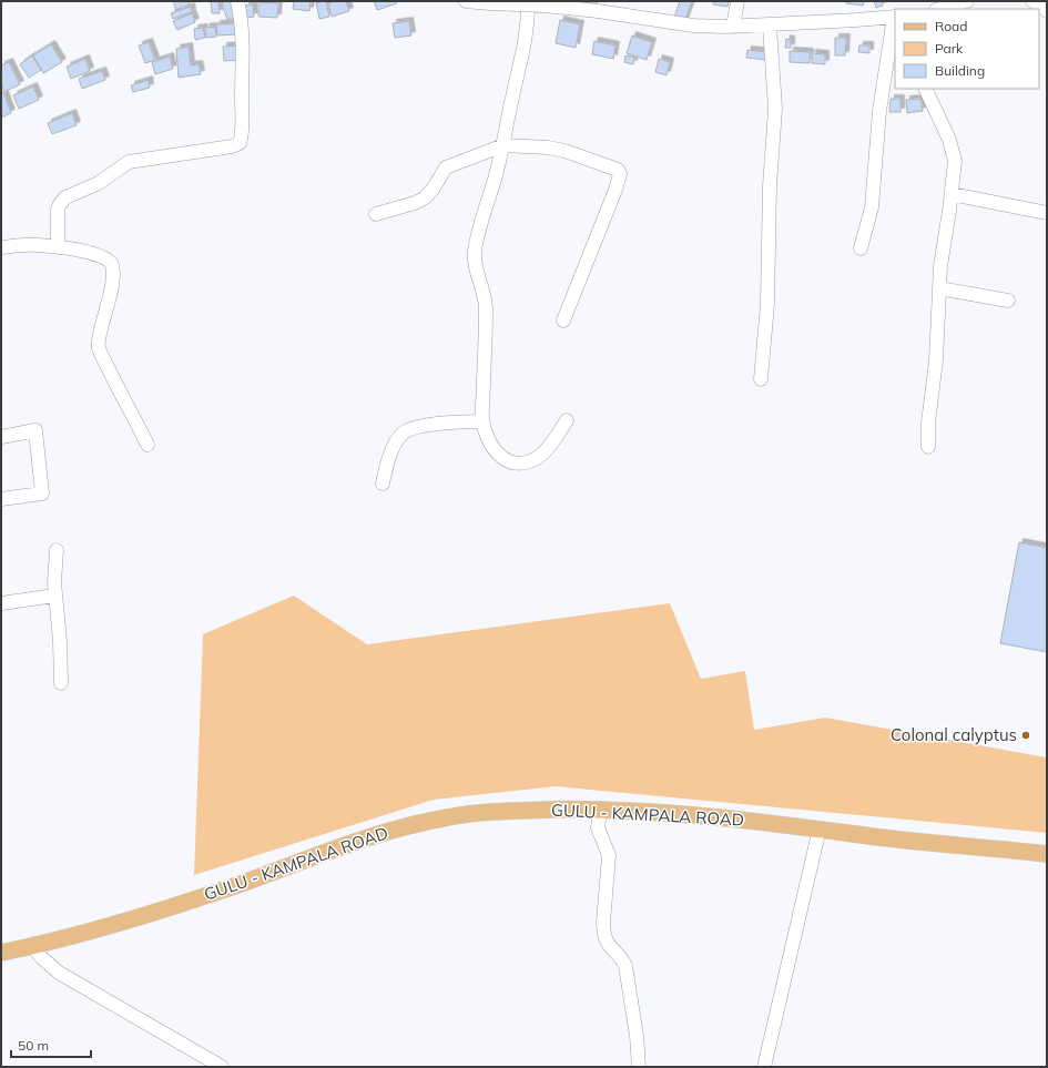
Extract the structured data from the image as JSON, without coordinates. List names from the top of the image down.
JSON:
{
  "streets": {
    "main road": ["GULU - KAMPALA ROAD"]
  },
  "places": ["Colonal calyptus"],
  "legend": ["Road", "Park", "Building"],
  "scale_bar": "50 m"
}
